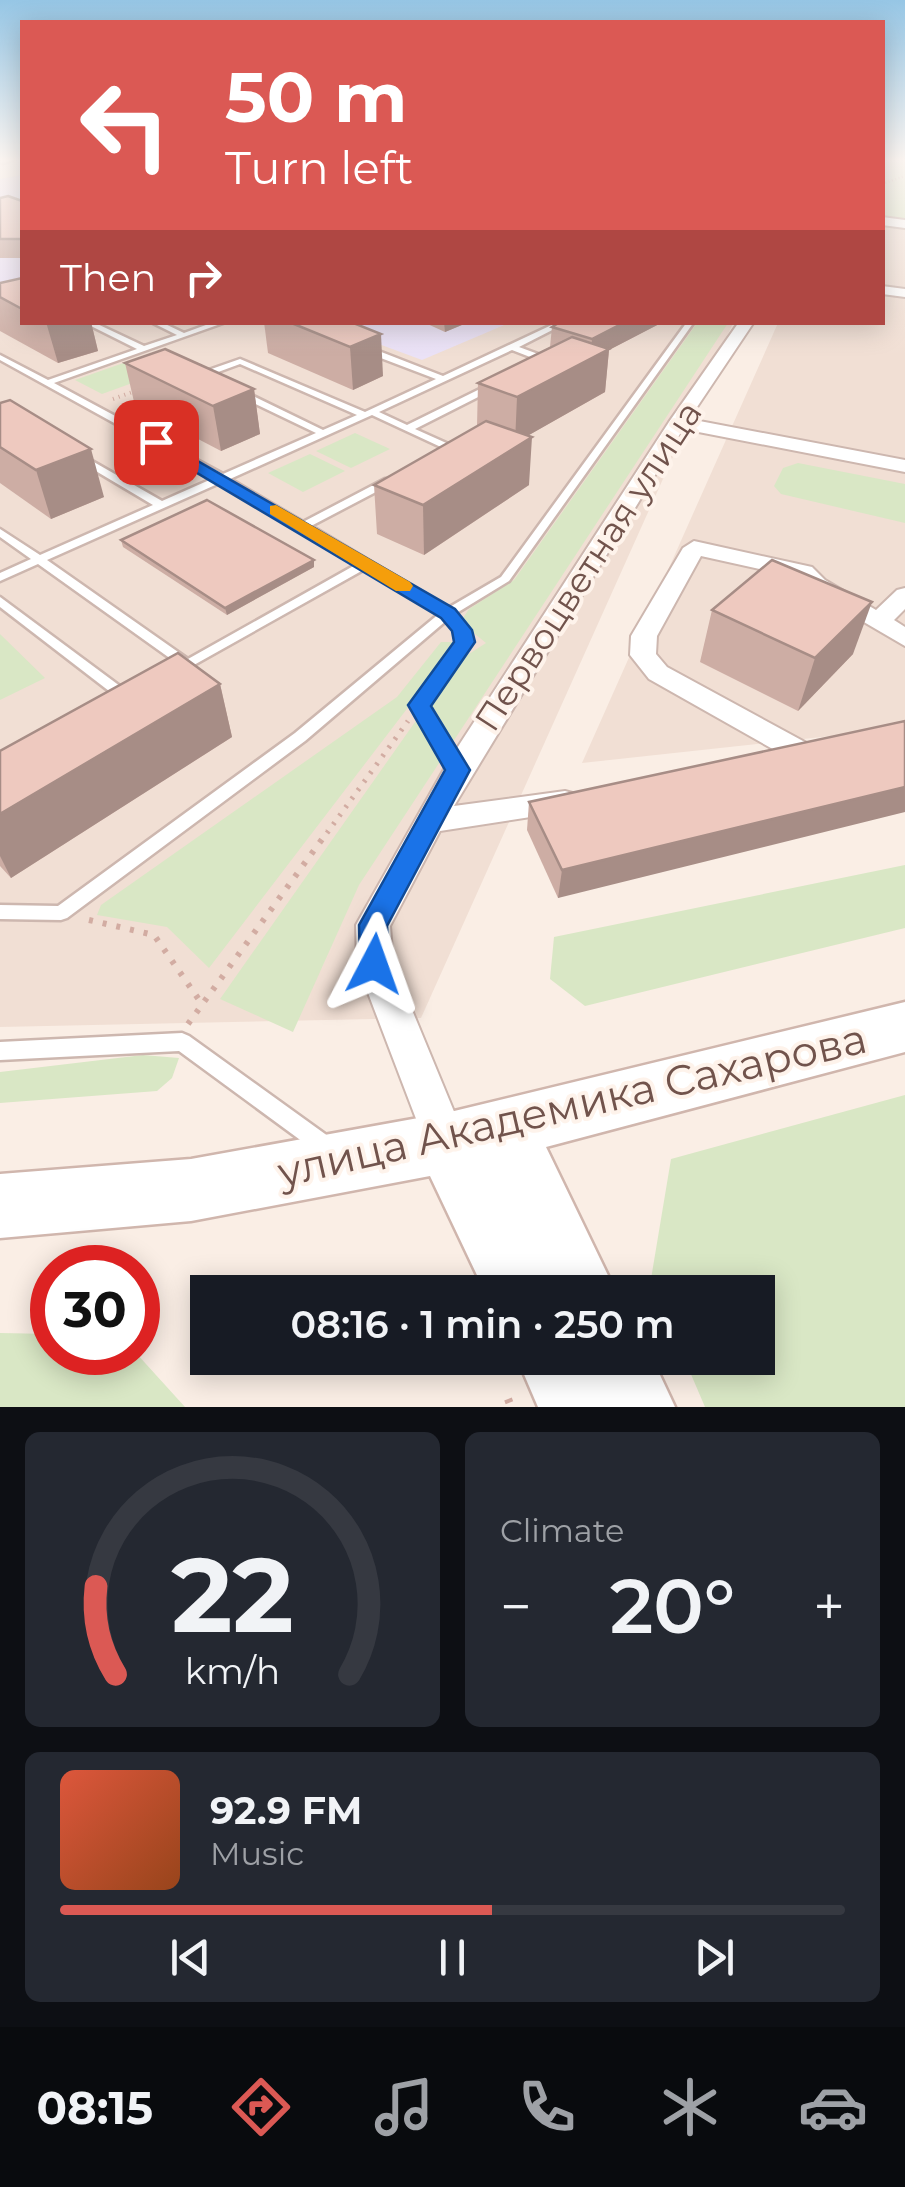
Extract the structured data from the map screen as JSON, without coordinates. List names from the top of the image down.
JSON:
{
  "streets": {
    "main road": ["улица Академика Сахарова"],
    "street": ["Первоцветная улица"]
  },
  "crossings": [
    ["Первоцветная улица", "улица Академика Сахарова"]
  ],
  "page": {
    "turn": ["50 m", "Turn left"],
    "then": "Then",
    "limit": "30",
    "trip": "08:16 · 1 min · 250 m",
    "tile": "Climate",
    "heat": ["−", "20°", "+"],
    "song": ["92.9 FM", "Music"],
    "tabs": "08:15",
    "gauge": ["22", "km/h"]
  }
}
